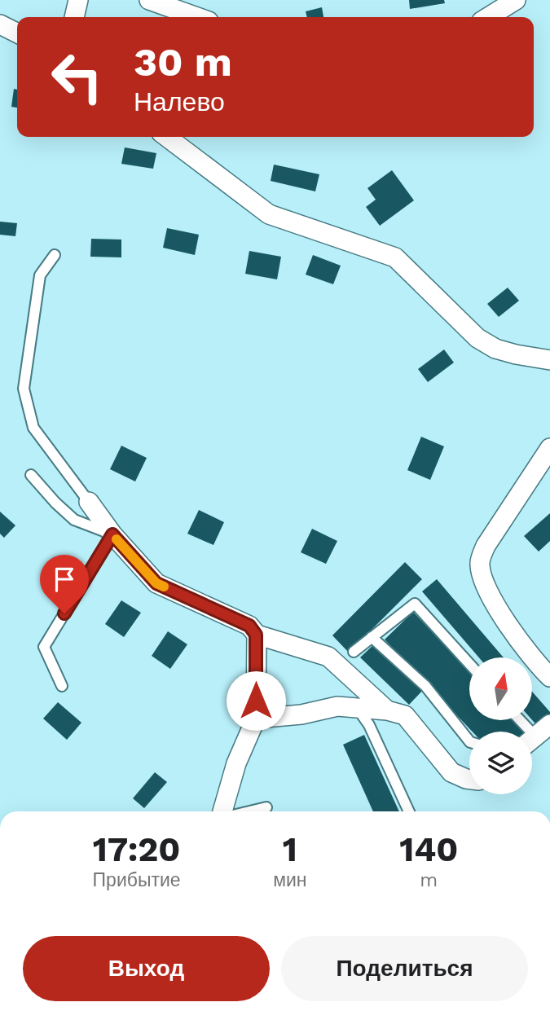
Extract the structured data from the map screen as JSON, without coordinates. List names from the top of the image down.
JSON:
{
  "north": "top",
  "page": {
    "turn": ["30 m", "Налево"],
    "eta": [
      "17:20",
      "Прибытие",
      "1",
      "мин",
      "140",
      "m"
    ],
    "buttons": ["Выход", "Поделиться"]
  }
}
